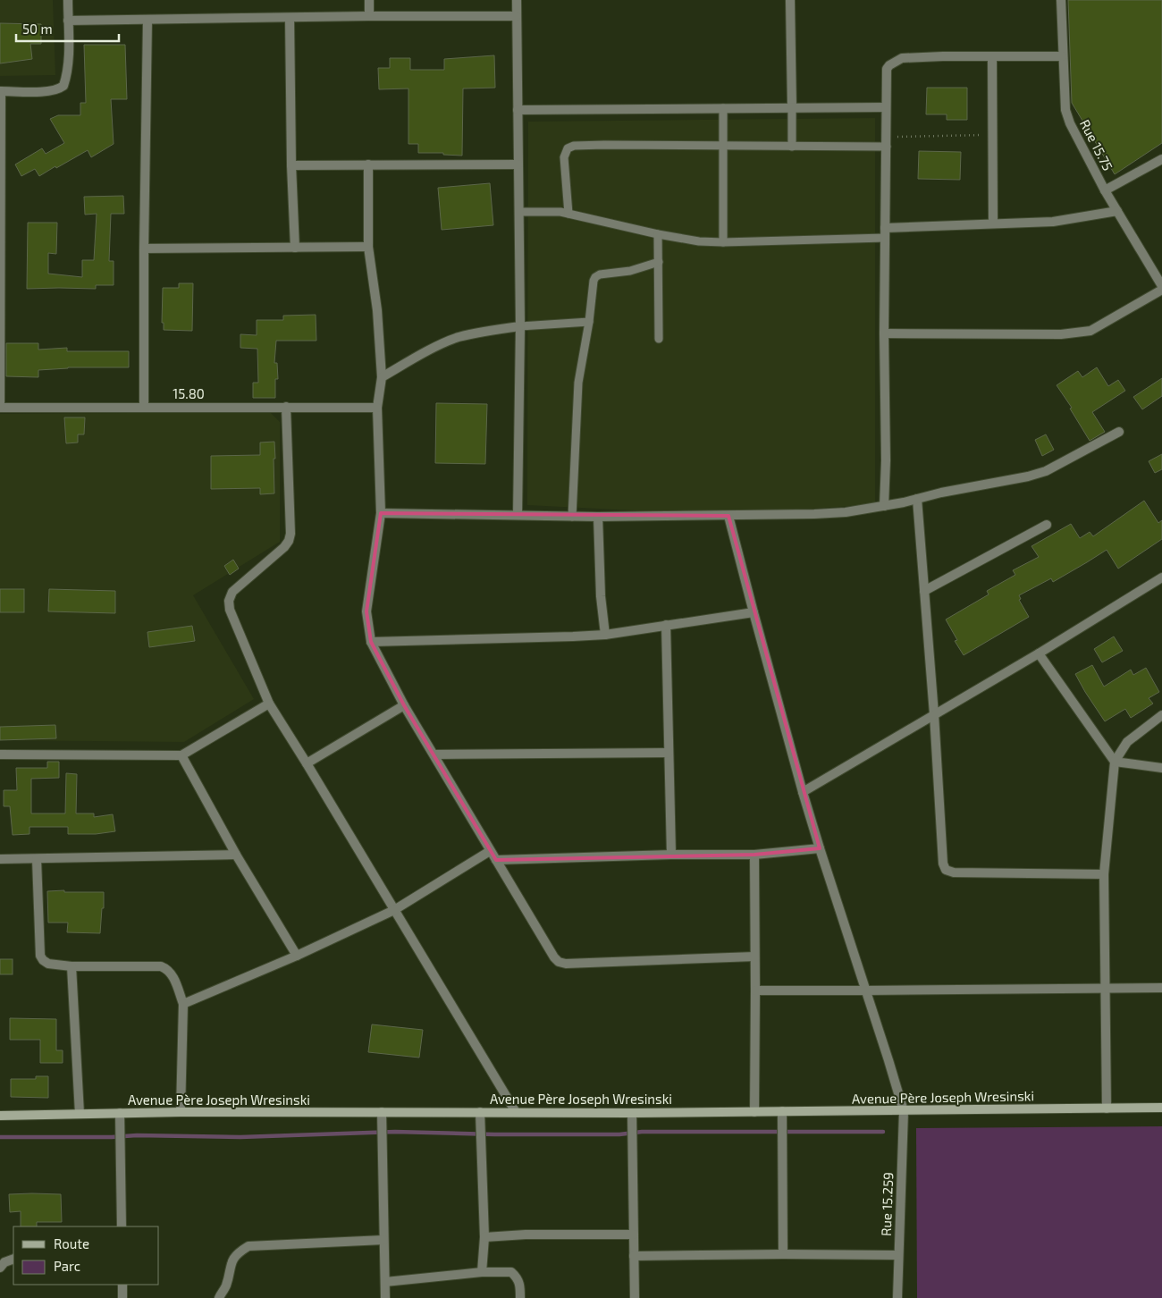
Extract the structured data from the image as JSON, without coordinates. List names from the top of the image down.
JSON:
{
  "streets": {
    "street": [
      "Rue 15.75",
      "15.80",
      "Avenue Père Joseph Wresinski",
      "Rue 15.259"
    ]
  },
  "crossings": [
    ["Avenue Père Joseph Wresinski", "Rue 15.259"]
  ],
  "legend": ["Route", "Parc"],
  "scale_bar": "50 m"
}
